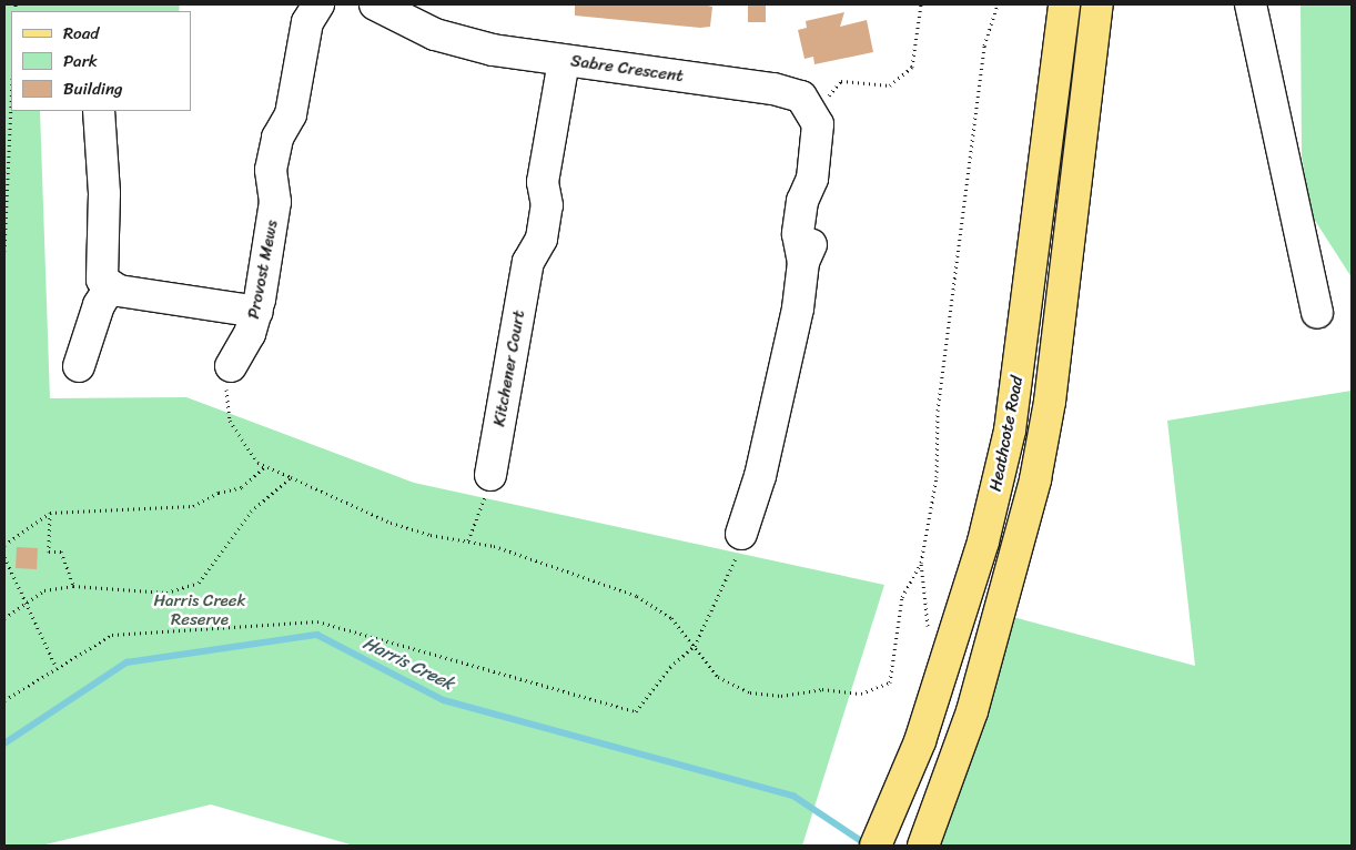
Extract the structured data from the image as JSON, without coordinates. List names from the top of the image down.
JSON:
{
  "streets": {
    "main road": ["Heathcote Road"],
    "street": ["Sabre Crescent", "Provost Mews", "Kitchener Court"]
  },
  "crossings": [
    ["Sabre Crescent", "Kitchener Court"]
  ],
  "water": ["Harris Creek"],
  "parks": ["Harris Creek Reserve"],
  "legend": ["Road", "Park", "Building"]
}
